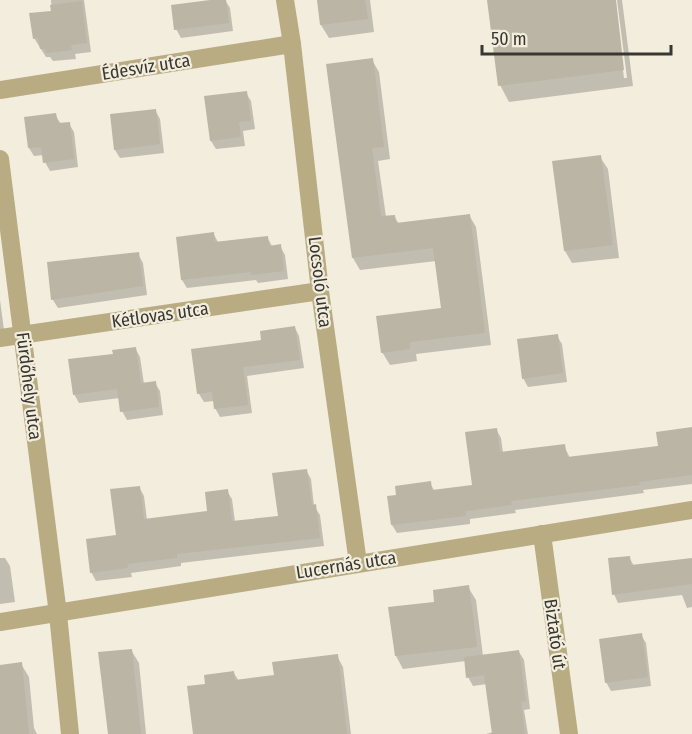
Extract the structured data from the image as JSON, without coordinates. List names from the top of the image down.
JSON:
{
  "streets": {
    "street": [
      "Édesvíz utca",
      "Locsoló utca",
      "Kétlovas utca",
      "Fürdőhely utca",
      "Lucernás utca",
      "Biztató út"
    ]
  },
  "crossings": [
    ["Édesvíz utca", "Locsoló utca"],
    ["Locsoló utca", "Kétlovas utca"],
    ["Locsoló utca", "Lucernás utca"],
    ["Kétlovas utca", "Fürdőhely utca"],
    ["Fürdőhely utca", "Lucernás utca"],
    ["Lucernás utca", "Biztató út"]
  ],
  "scale_bar": "50 m"
}
